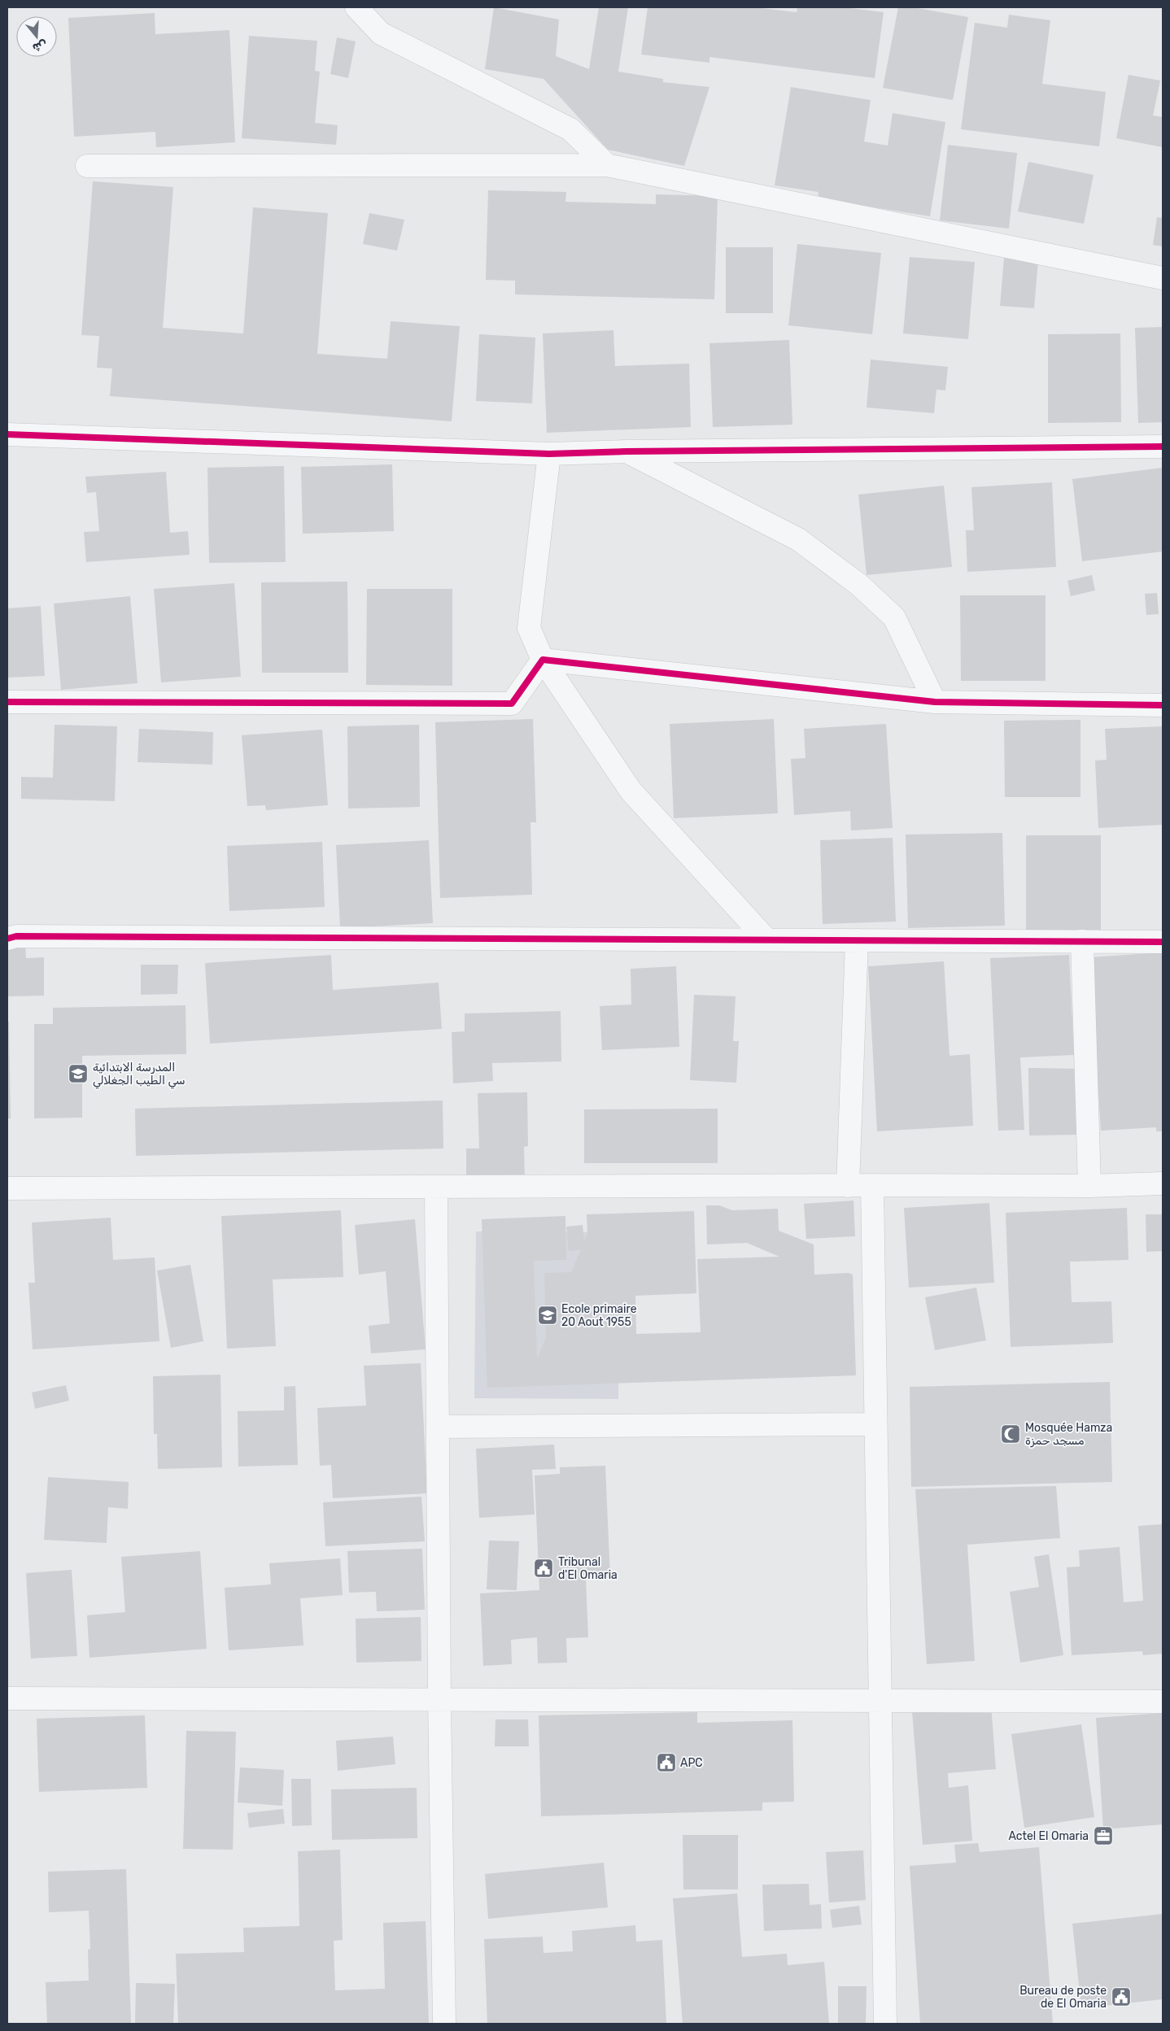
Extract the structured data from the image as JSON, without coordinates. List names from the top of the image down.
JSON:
{
  "places": {
    "school or university": ["المدرسة الابتدائية سي الطيب الجغلالي", "Ecole primaire 20 Aout 1955"],
    "mosque": ["Mosquée Hamza مسجد حمزة"],
    "public building": ["Tribunal d'El Omaria", "APC", "Bureau de poste de El Omaria"],
    "office": ["Actel El Omaria"]
  },
  "north": "bottom"
}
